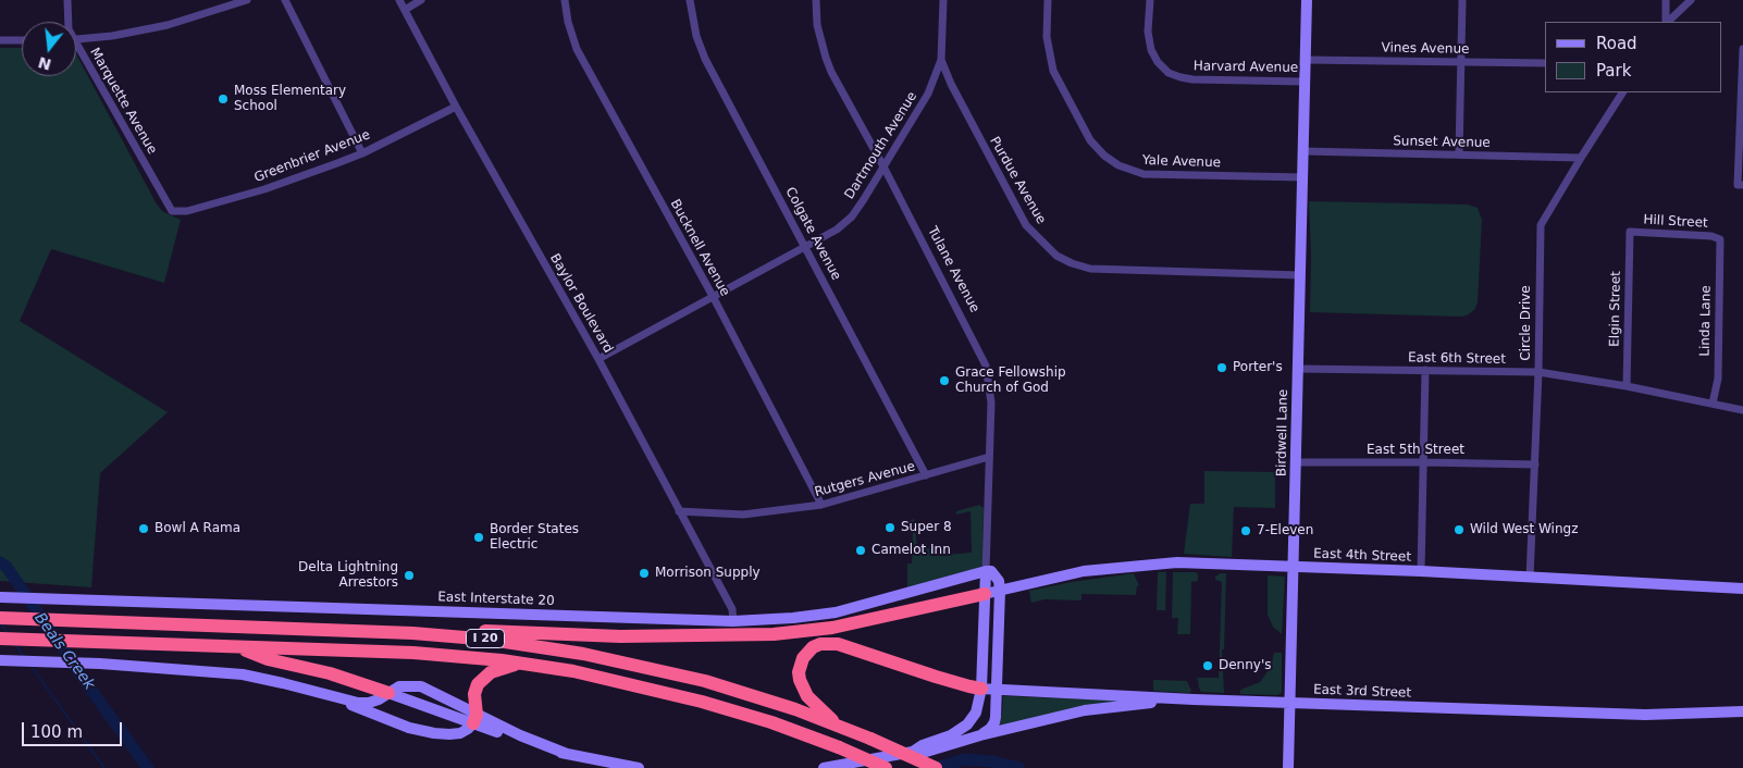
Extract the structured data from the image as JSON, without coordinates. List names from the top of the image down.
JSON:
{
  "streets": {
    "highway": ["I 20"],
    "main road": [
      "Tulane Avenue",
      "Birdwell Lane",
      "East 4th Street",
      "East Interstate 20",
      "East 3rd Street"
    ],
    "street": [
      "Vines Avenue",
      "Harvard Avenue",
      "Marquette Avenue",
      "Sunset Avenue",
      "Dartmouth Avenue",
      "Greenbrier Avenue",
      "Yale Avenue",
      "Purdue Avenue",
      "Hill Street",
      "Colgate Avenue",
      "Bucknell Avenue",
      "Baylor Boulevard",
      "Elgin Street",
      "Linda Lane",
      "Circle Drive",
      "East 6th Street",
      "East 5th Street",
      "Rutgers Avenue"
    ]
  },
  "crossings": [
    ["Vines Avenue", "Birdwell Lane"],
    ["Harvard Avenue", "Birdwell Lane"],
    ["Marquette Avenue", "Greenbrier Avenue"],
    ["Sunset Avenue", "Circle Drive"],
    ["Sunset Avenue", "Birdwell Lane"],
    ["Dartmouth Avenue", "Purdue Avenue"],
    ["Dartmouth Avenue", "Colgate Avenue"],
    ["Dartmouth Avenue", "Bucknell Avenue"],
    ["Dartmouth Avenue", "Tulane Avenue"],
    ["Dartmouth Avenue", "Baylor Boulevard"],
    ["Greenbrier Avenue", "Baylor Boulevard"],
    ["Yale Avenue", "Birdwell Lane"],
    ["Purdue Avenue", "Birdwell Lane"],
    ["Hill Street", "Elgin Street"],
    ["Hill Street", "Linda Lane"],
    ["Colgate Avenue", "Rutgers Avenue"],
    ["Bucknell Avenue", "Rutgers Avenue"],
    ["Tulane Avenue", "Rutgers Avenue"],
    ["Tulane Avenue", "East 4th Street"],
    ["Tulane Avenue", "East Interstate 20"],
    ["Tulane Avenue", "East 3rd Street"],
    ["Baylor Boulevard", "Rutgers Avenue"],
    ["Baylor Boulevard", "East Interstate 20"],
    ["Elgin Street", "East 6th Street"],
    ["Linda Lane", "East 6th Street"],
    ["Circle Drive", "East 6th Street"],
    ["Circle Drive", "East 5th Street"],
    ["Circle Drive", "East 4th Street"],
    ["East 6th Street", "Birdwell Lane"],
    ["Birdwell Lane", "East 5th Street"],
    ["Birdwell Lane", "East 4th Street"],
    ["Birdwell Lane", "East 3rd Street"]
  ],
  "water": ["Beals Creek"],
  "places": [
    "Moss Elementary School",
    "Porter's",
    "Grace Fellowship Church of God",
    "Super 8",
    "Bowl A Rama",
    "Wild West Wingz",
    "7-Eleven",
    "Border States Electric",
    "Camelot Inn",
    "Morrison Supply",
    "Delta Lightning Arrestors",
    "Denny's"
  ],
  "legend": ["Road", "Park"],
  "scale_bar": "100 m",
  "north": "bottom"
}
